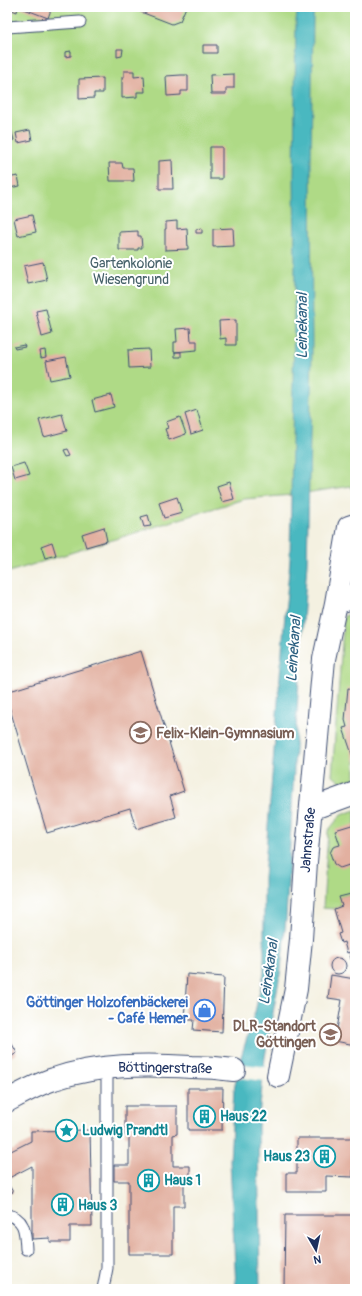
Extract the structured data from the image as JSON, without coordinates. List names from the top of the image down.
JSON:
{
  "streets": {
    "street": ["Jahnstraße", "Böttingerstraße"]
  },
  "water": ["Leinekanal"],
  "parks": ["Gartenkolonie Wiesengrund"],
  "places": {
    "school or university": ["Felix-Klein-Gymnasium", "DLR-Standort Göttingen"],
    "shop": ["Göttinger Holzofenbäckerei - Café Hemer"],
    "building": [
      "Haus 22",
      "Haus 23",
      "Haus 1",
      "Haus 3"
    ],
    "place": ["Ludwig Prandtl"]
  },
  "north": "bottom"
}
